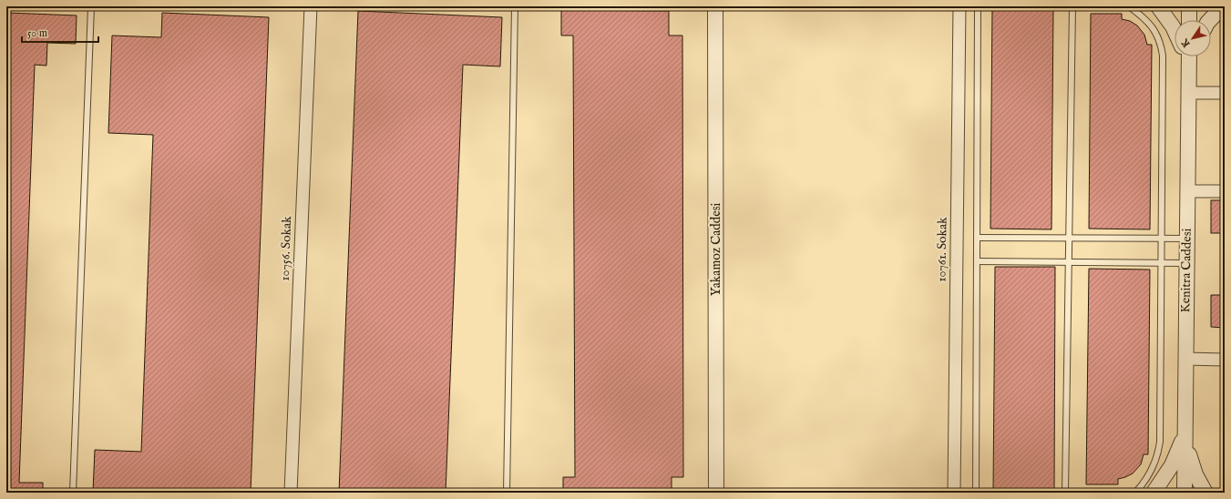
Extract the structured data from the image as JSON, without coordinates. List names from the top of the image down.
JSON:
{
  "streets": {
    "street": [
      "10756. Sokak",
      "Yakamoz Caddesi",
      "10761. Sokak",
      "Kenitra Caddesi"
    ]
  },
  "scale_bar": "50 m",
  "north": "bottom left"
}
